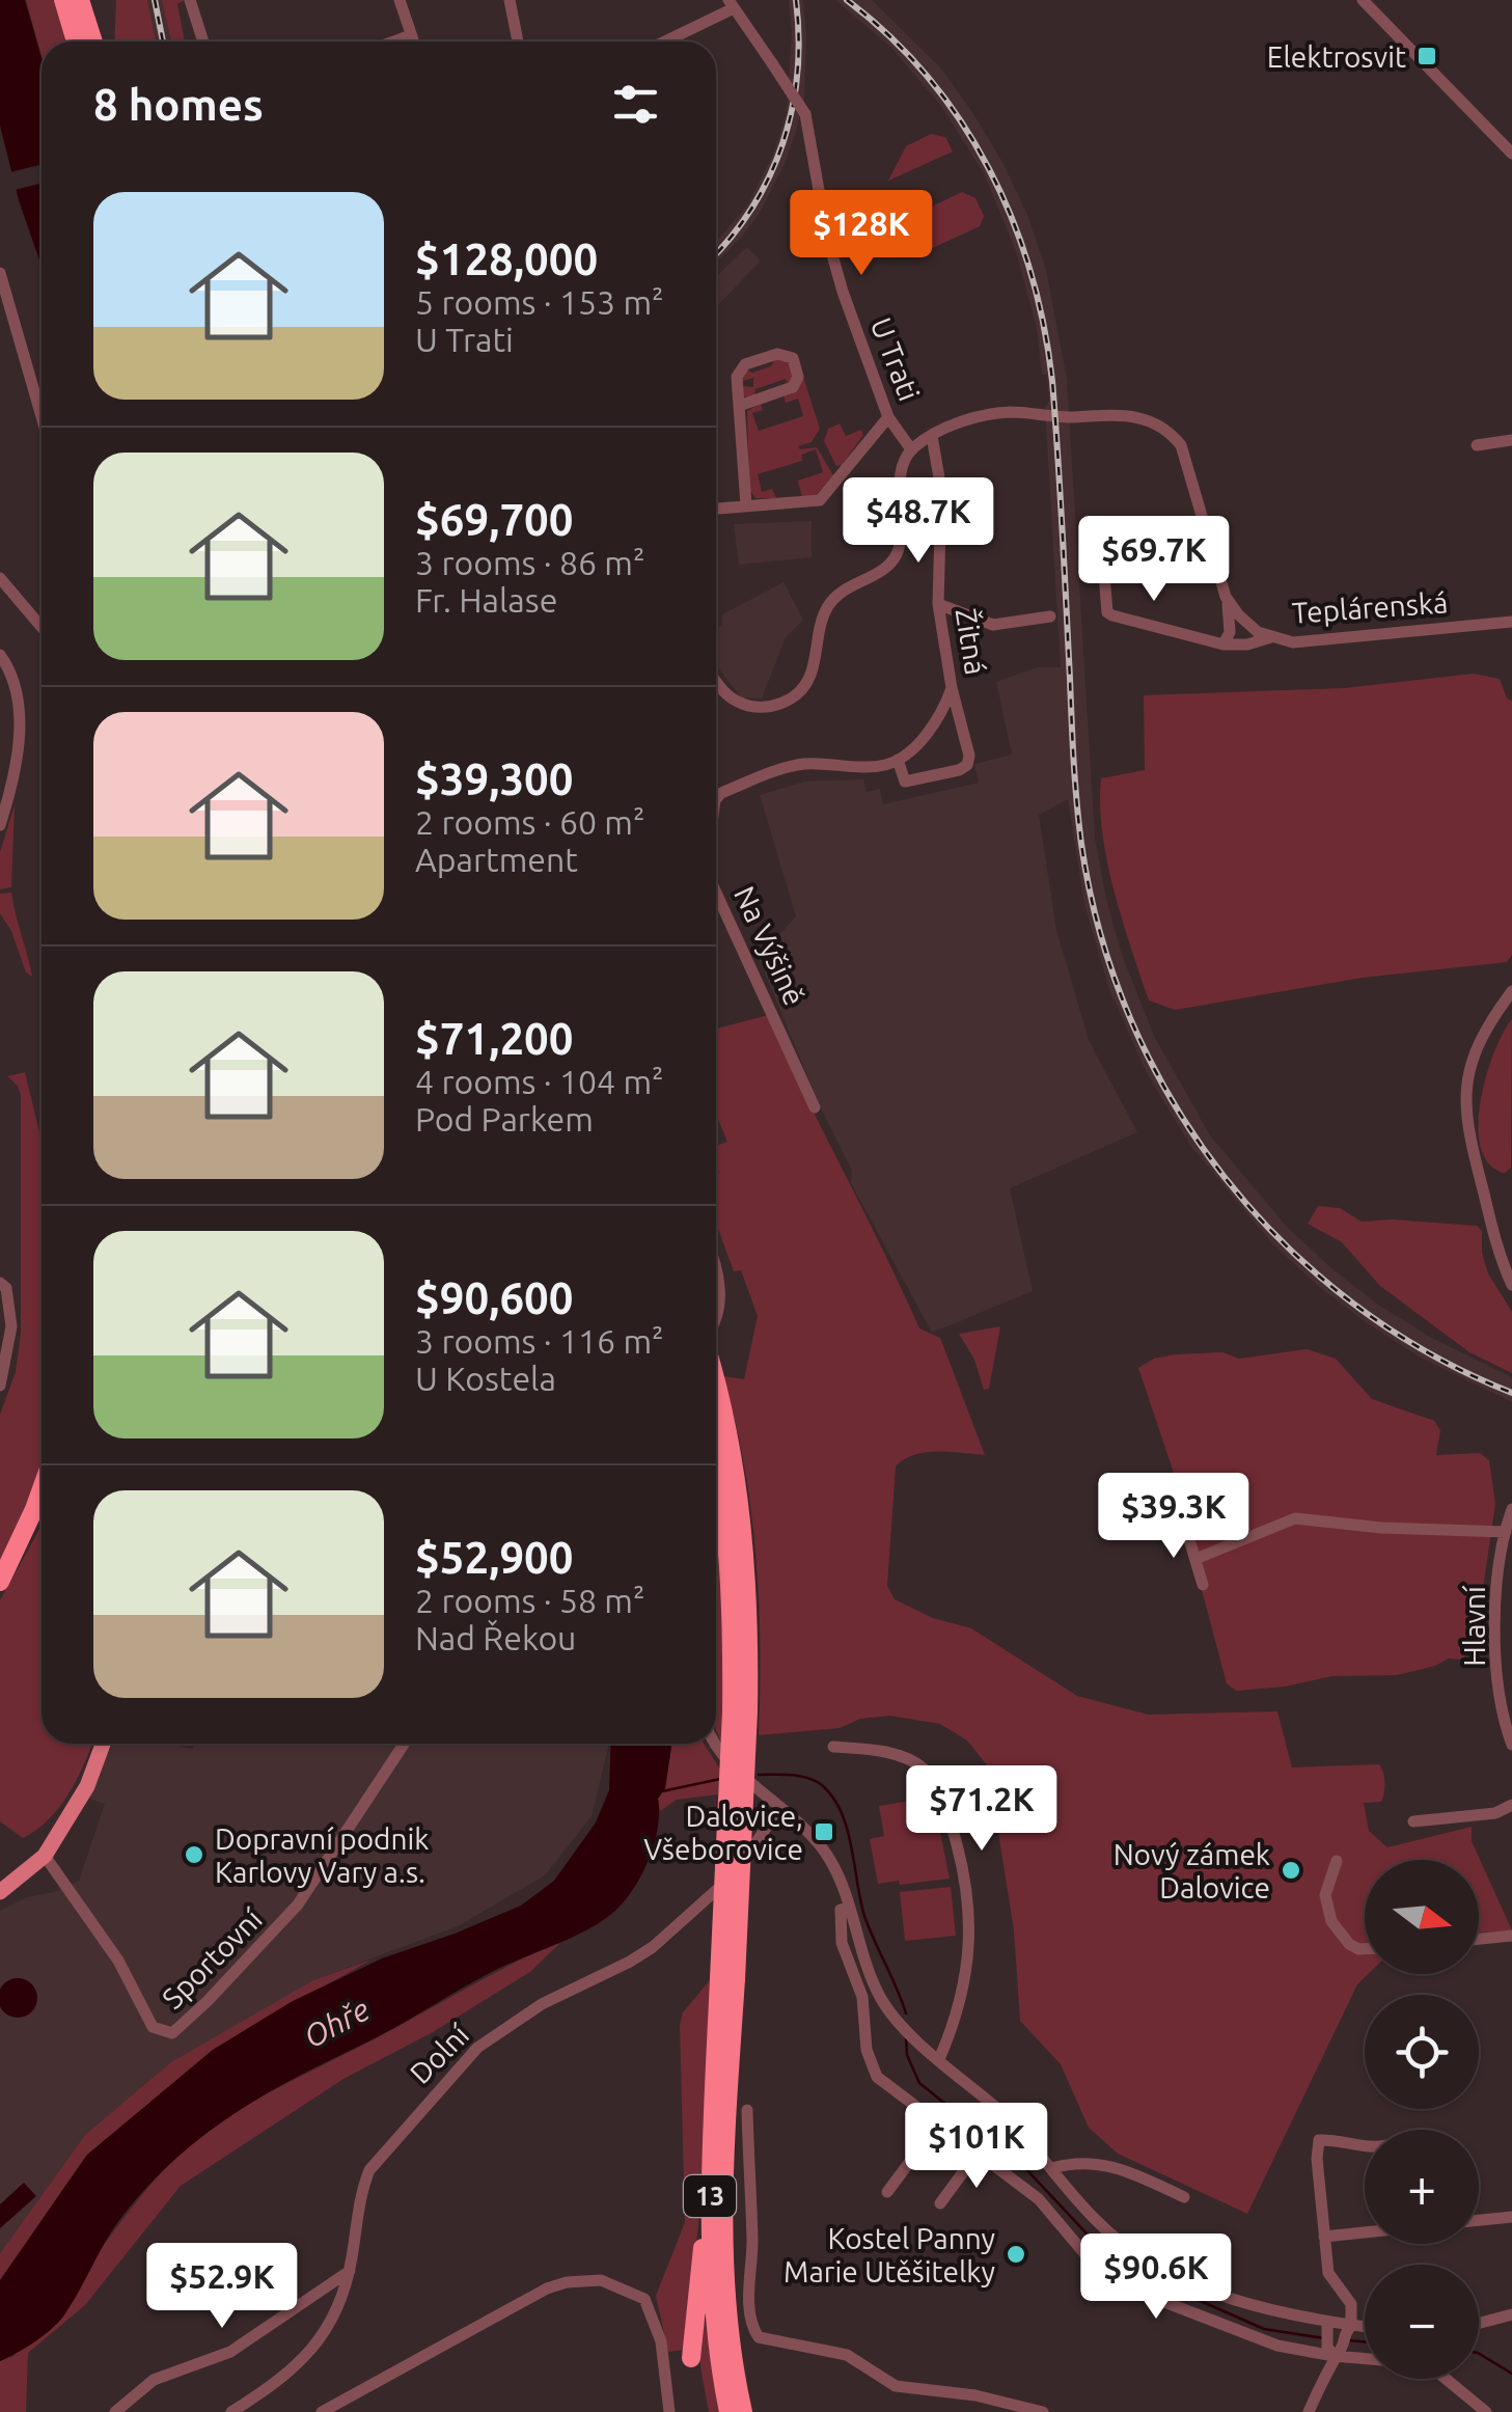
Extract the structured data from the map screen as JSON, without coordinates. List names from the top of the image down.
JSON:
{
  "streets": {
    "highway": ["13"],
    "street": [
      "U Trati",
      "Teplárenská",
      "Žitná",
      "Na Výšině",
      "Hlavní",
      "Sportovní",
      "Dolní"
    ]
  },
  "crossings": [
    ["U Trati", "Teplárenská"],
    ["Teplárenská", "Žitná"],
    ["Žitná", "Na Výšině"]
  ],
  "water": ["Ohře"],
  "places": {
    "transit": ["Elektrosvit", "Dalovice, Všeborovice"],
    "other": ["Dopravní podnik Karlovy Vary a.s.", "Nový zámek Dalovice", "Kostel Panny Marie Utěšitelky"]
  },
  "north": "right",
  "page": {
    "heading": "8 homes",
    "list": [
      {
        "name": "$128,000",
        "note": "5 rooms · 153 m² · U Trati"
      },
      {
        "name": "$69,700",
        "note": "3 rooms · 86 m² · Fr. Halase"
      },
      {
        "name": "$39,300",
        "note": "2 rooms · 60 m² · Apartment"
      },
      {
        "name": "$71,200",
        "note": "4 rooms · 104 m² · Pod Parkem"
      },
      {
        "name": "$90,600",
        "note": "3 rooms · 116 m² · U Kostela"
      },
      {
        "name": "$52,900",
        "note": "2 rooms · 58 m² · Nad Řekou"
      }
    ],
    "price": [
      "$128K",
      "$48.7K",
      "$69.7K",
      "$39.3K",
      "$71.2K",
      "$101K",
      "$90.6K",
      "$52.9K"
    ],
    "map_buttons": ["+", "−"]
  }
}
